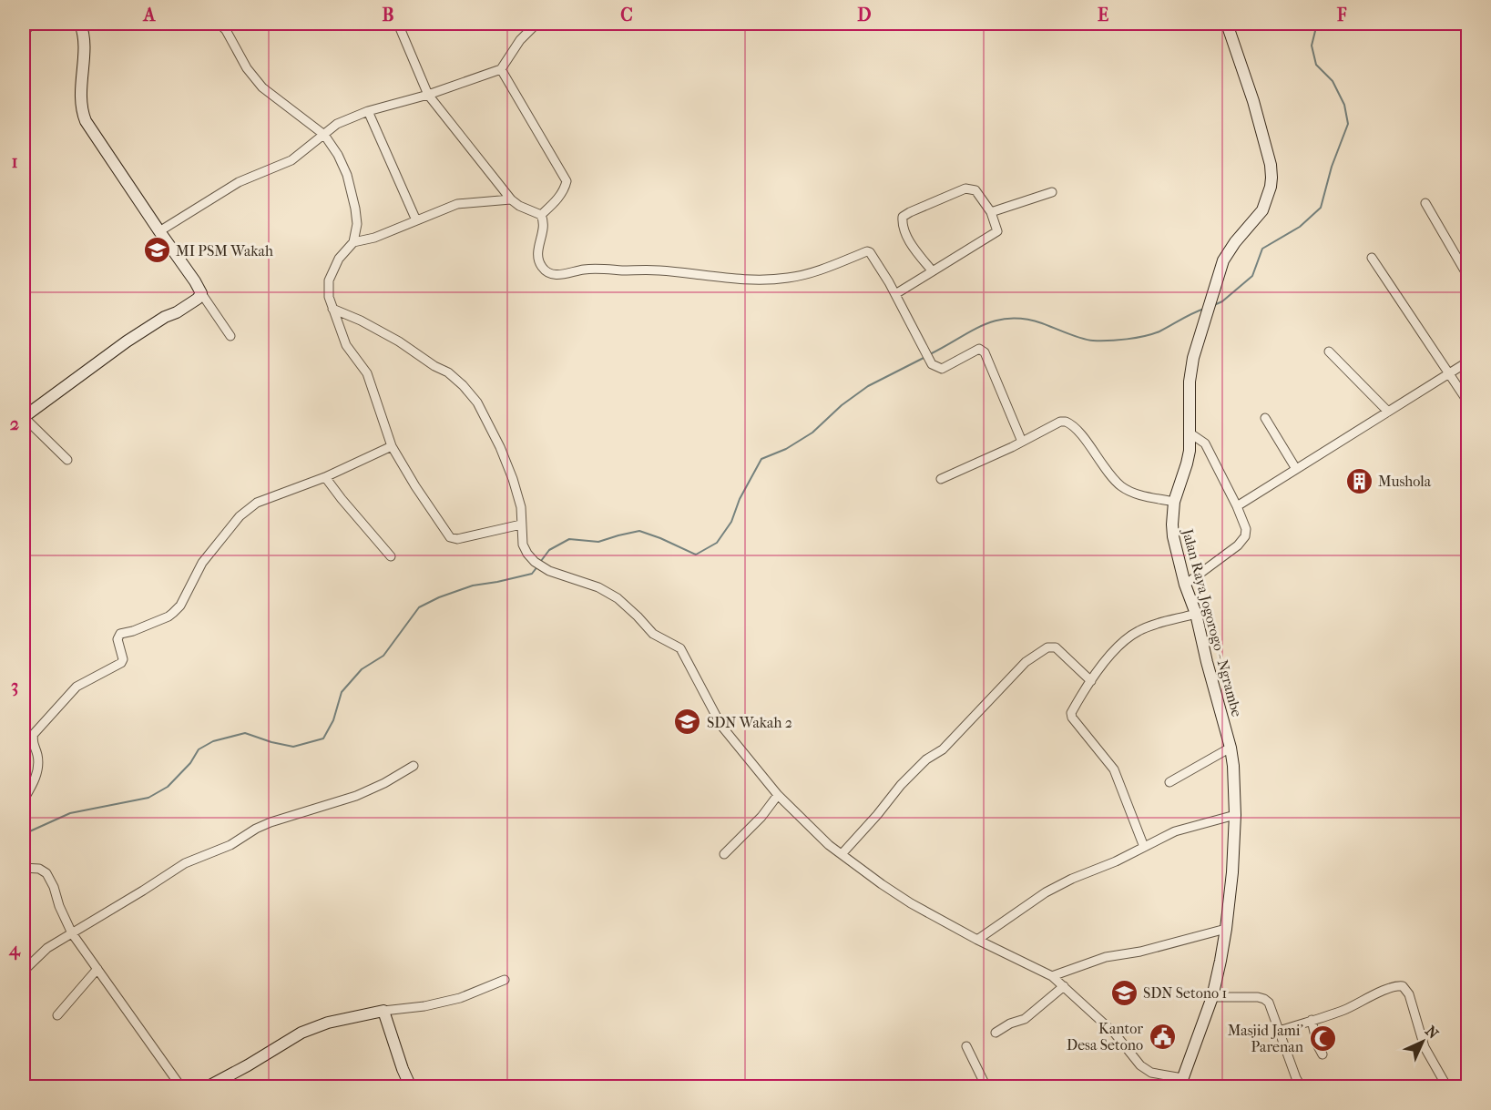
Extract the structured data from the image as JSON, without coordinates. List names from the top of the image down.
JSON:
{
  "streets": {
    "main road": ["Jalan Raya Jogorogo - Ngrambe"]
  },
  "places": {
    "school or university": ["MI PSM Wakah", "SDN Wakah 2", "SDN Setono 1"],
    "building": ["Mushola"],
    "public building": ["Kantor Desa Setono"],
    "mosque": ["Masjid Jami' Parenan"]
  },
  "north": "top right",
  "grid": {
    "columns": [
      "A",
      "B",
      "C",
      "D",
      "E",
      "F"
    ],
    "rows": [
      "1",
      "2",
      "3",
      "4"
    ]
  }
}
